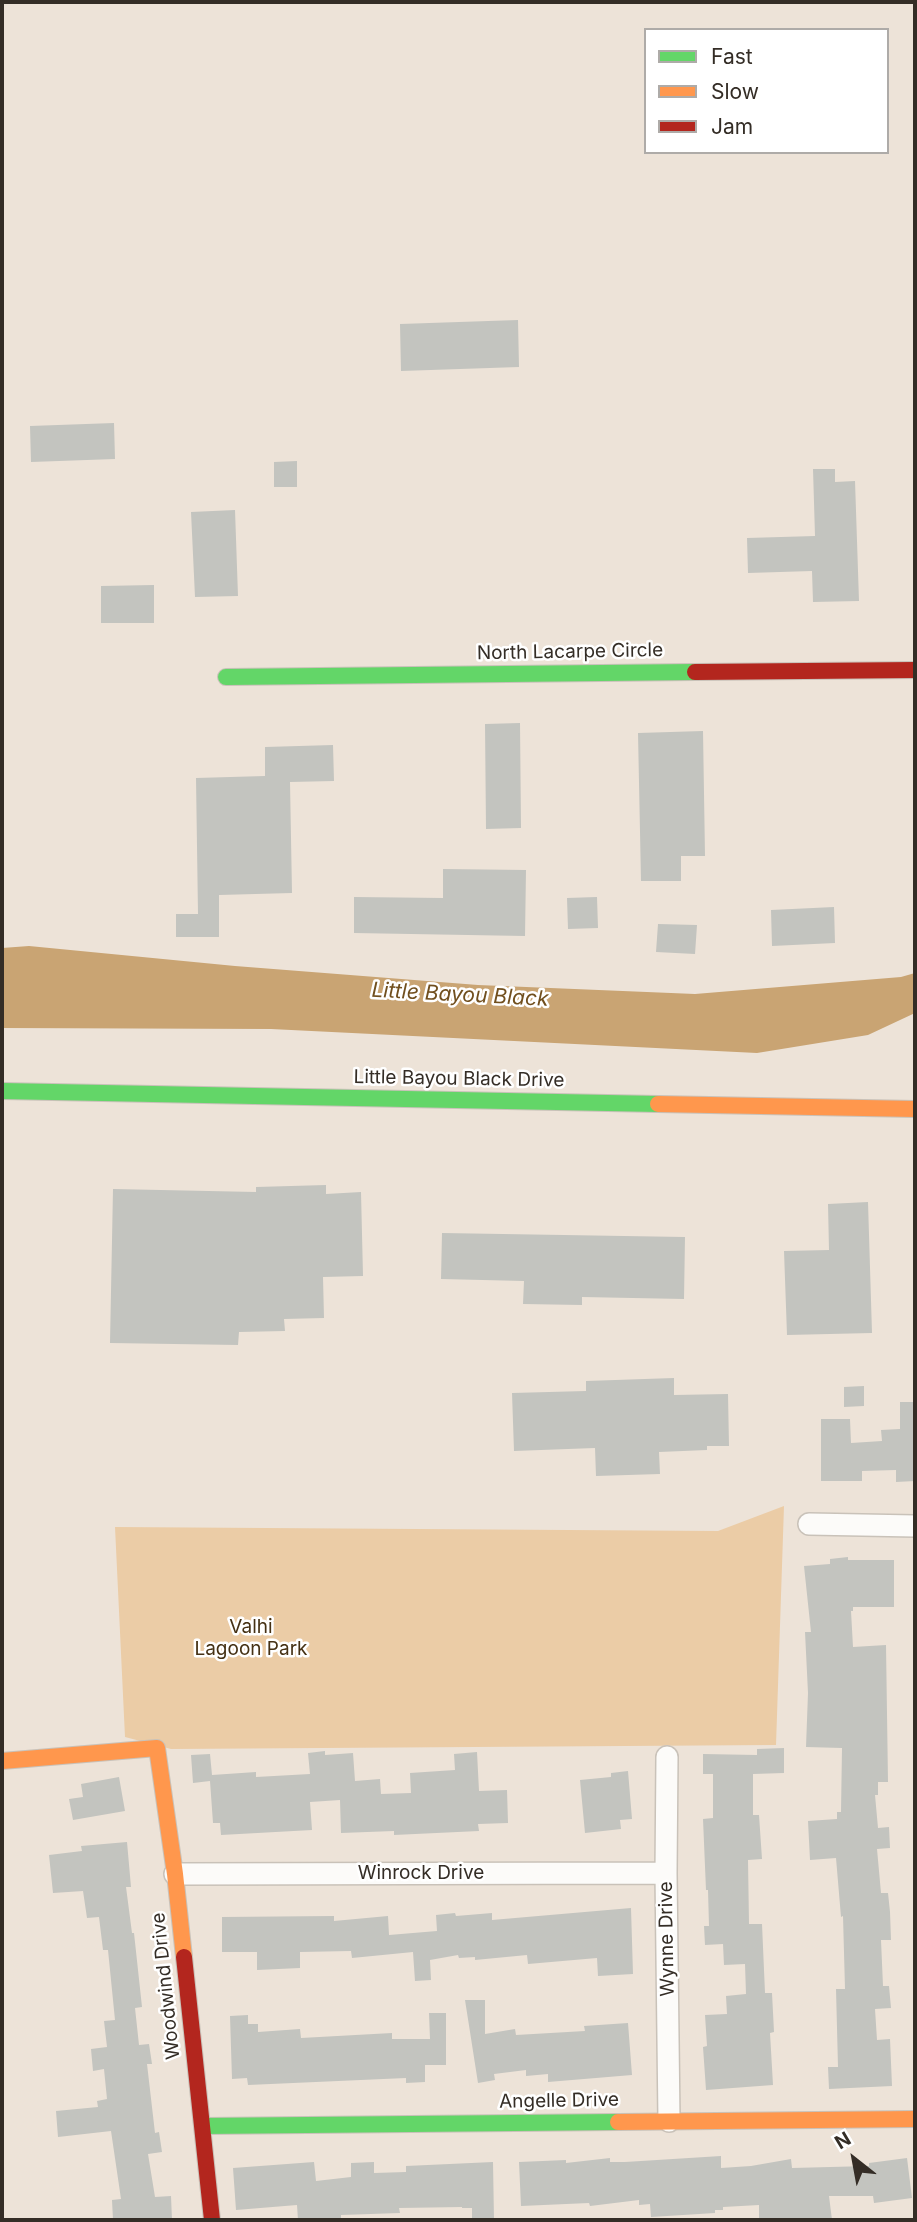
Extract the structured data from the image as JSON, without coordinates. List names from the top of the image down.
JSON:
{
  "streets": {
    "street": [
      "North Lacarpe Circle",
      "Little Bayou Black Drive",
      "Winrock Drive",
      "Wynne Drive",
      "Woodwind Drive",
      "Angelle Drive"
    ]
  },
  "crossings": [
    ["Winrock Drive", "Wynne Drive"],
    ["Winrock Drive", "Woodwind Drive"],
    ["Wynne Drive", "Angelle Drive"],
    ["Woodwind Drive", "Angelle Drive"]
  ],
  "water": ["Little Bayou Black"],
  "parks": ["Valhi Lagoon Park"],
  "legend": ["Fast", "Slow", "Jam"],
  "north": "top left"
}
